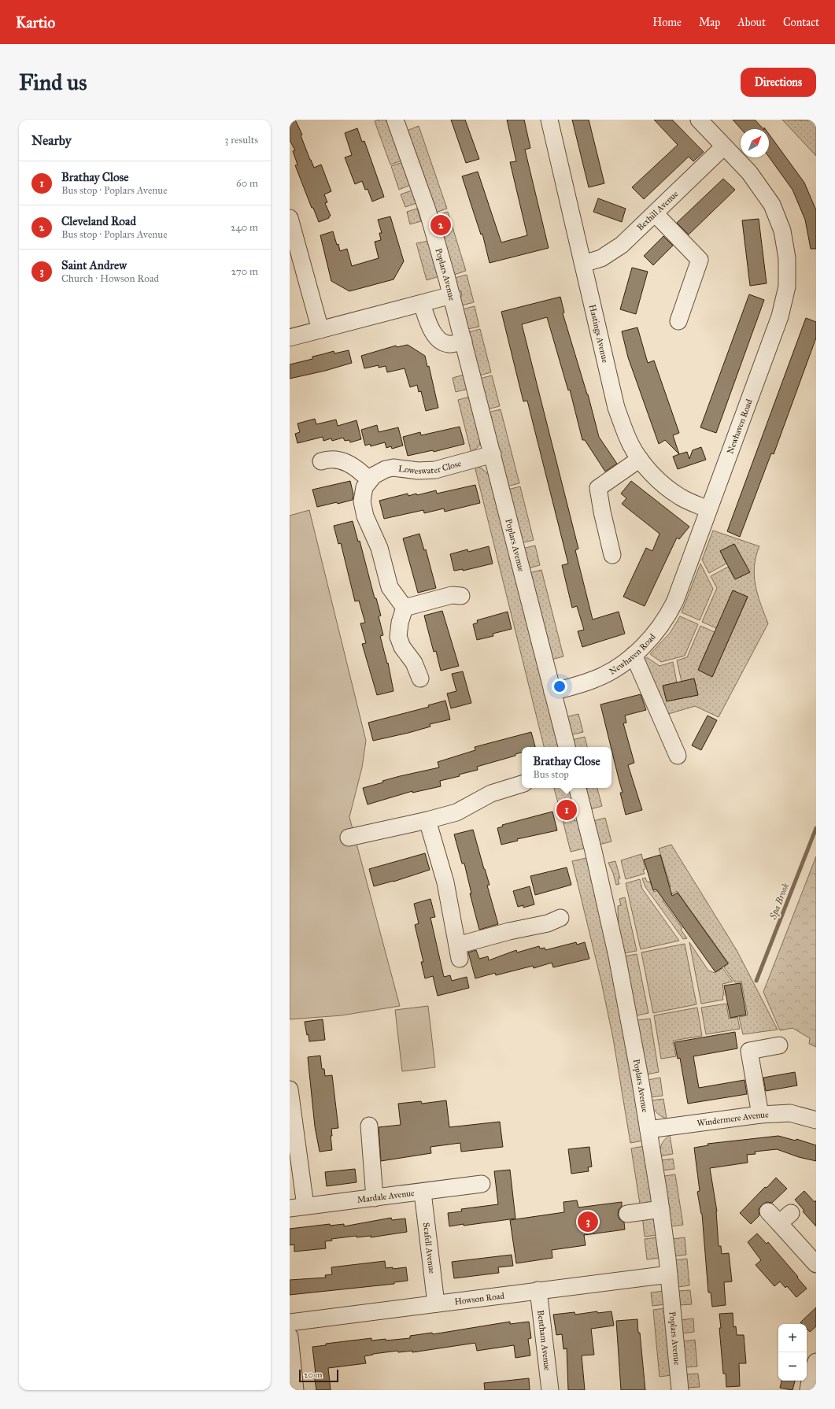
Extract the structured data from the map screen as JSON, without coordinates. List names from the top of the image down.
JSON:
{
  "streets": {
    "street": [
      "Bexhill Avenue",
      "Poplars Avenue",
      "Hastings Avenue",
      "Newhaven Road",
      "Loweswater Close",
      "Windermere Avenue",
      "Mardale Avenue",
      "Scafell Avenue",
      "Howson Road",
      "Bentham Avenue"
    ]
  },
  "crossings": [
    ["Bexhill Avenue", "Hastings Avenue"],
    ["Bexhill Avenue", "Newhaven Road"],
    ["Poplars Avenue", "Newhaven Road"],
    ["Poplars Avenue", "Loweswater Close"],
    ["Poplars Avenue", "Windermere Avenue"],
    ["Poplars Avenue", "Howson Road"],
    ["Hastings Avenue", "Newhaven Road"],
    ["Mardale Avenue", "Scafell Avenue"],
    ["Scafell Avenue", "Howson Road"],
    ["Howson Road", "Bentham Avenue"]
  ],
  "water": ["Spa Brook"],
  "scale_bar": "20 m",
  "north": "top right",
  "page": {
    "header": "Kartio",
    "nav": [
      "Home",
      "Map",
      "About",
      "Contact"
    ],
    "buttons": "Directions",
    "title": "Find us",
    "heading": ["Nearby", "3 results"],
    "list": [
      {
        "mark": "1",
        "name": "Brathay Close",
        "note": "Bus stop · Poplars Avenue",
        "value": "60 m"
      },
      {
        "mark": "2",
        "name": "Cleveland Road",
        "note": "Bus stop · Poplars Avenue",
        "value": "240 m"
      },
      {
        "mark": "3",
        "name": "Saint Andrew",
        "note": "Church · Howson Road",
        "value": "270 m"
      }
    ],
    "pins": ["2", "1", "3"],
    "popup": ["Brathay Close", "Bus stop"],
    "map_buttons": ["+", "−"],
    "scale": "20 m"
  }
}
